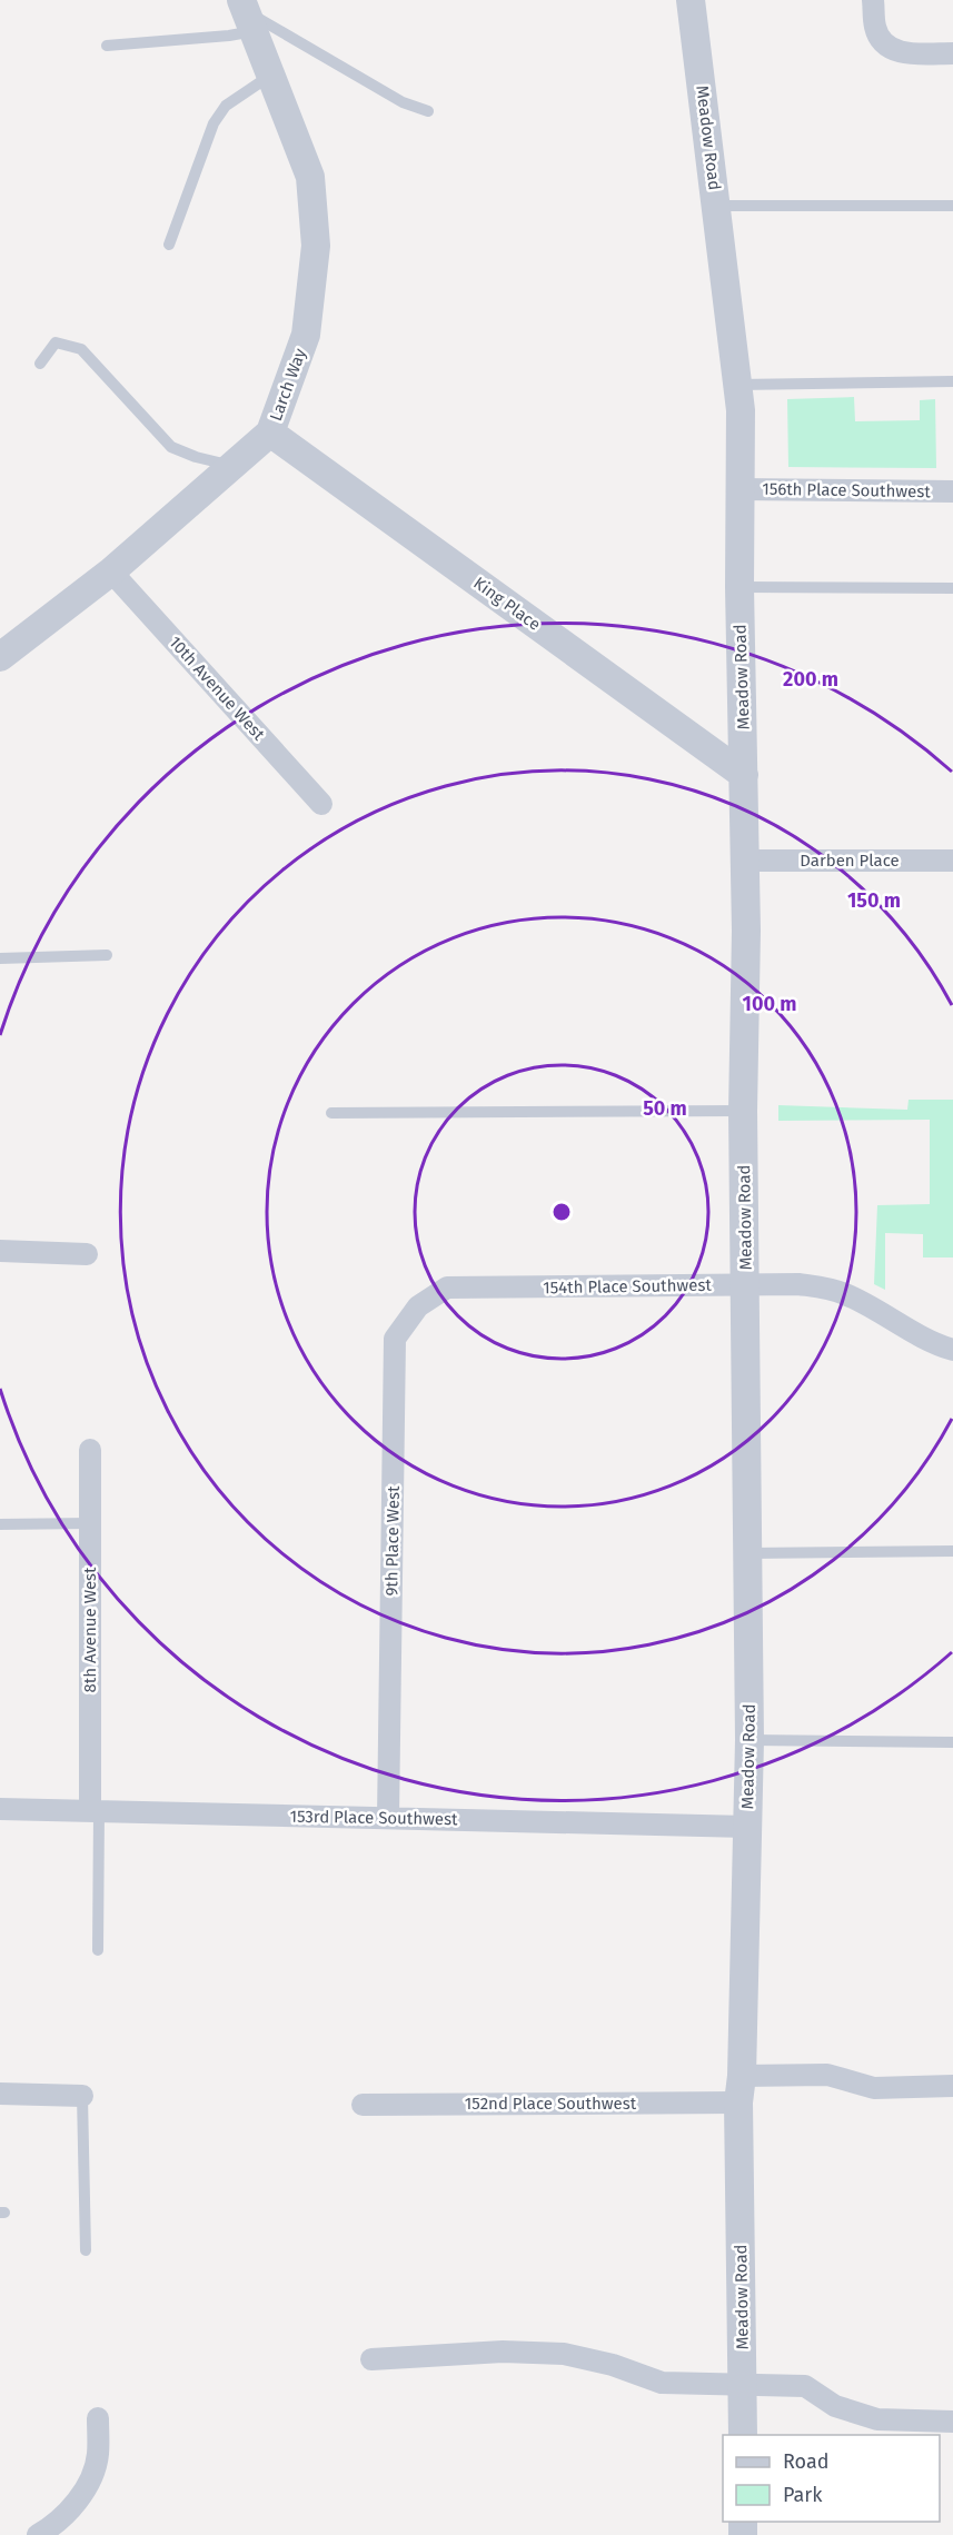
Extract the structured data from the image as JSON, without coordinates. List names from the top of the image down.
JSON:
{
  "streets": {
    "street": [
      "Meadow Road",
      "Larch Way",
      "156th Place Southwest",
      "King Place",
      "10th Avenue West",
      "Darben Place",
      "154th Place Southwest",
      "9th Place West",
      "8th Avenue West",
      "153rd Place Southwest",
      "152nd Place Southwest"
    ]
  },
  "crossings": [
    ["Meadow Road", "156th Place Southwest"],
    ["Meadow Road", "King Place"],
    ["Meadow Road", "Darben Place"],
    ["Meadow Road", "154th Place Southwest"],
    ["Meadow Road", "153rd Place Southwest"],
    ["Meadow Road", "152nd Place Southwest"],
    ["Larch Way", "King Place"],
    ["Larch Way", "10th Avenue West"],
    ["154th Place Southwest", "9th Place West"],
    ["9th Place West", "153rd Place Southwest"],
    ["8th Avenue West", "153rd Place Southwest"]
  ],
  "legend": ["Road", "Park"],
  "rings": [
    "200 m",
    "150 m",
    "100 m",
    "50 m"
  ]
}
